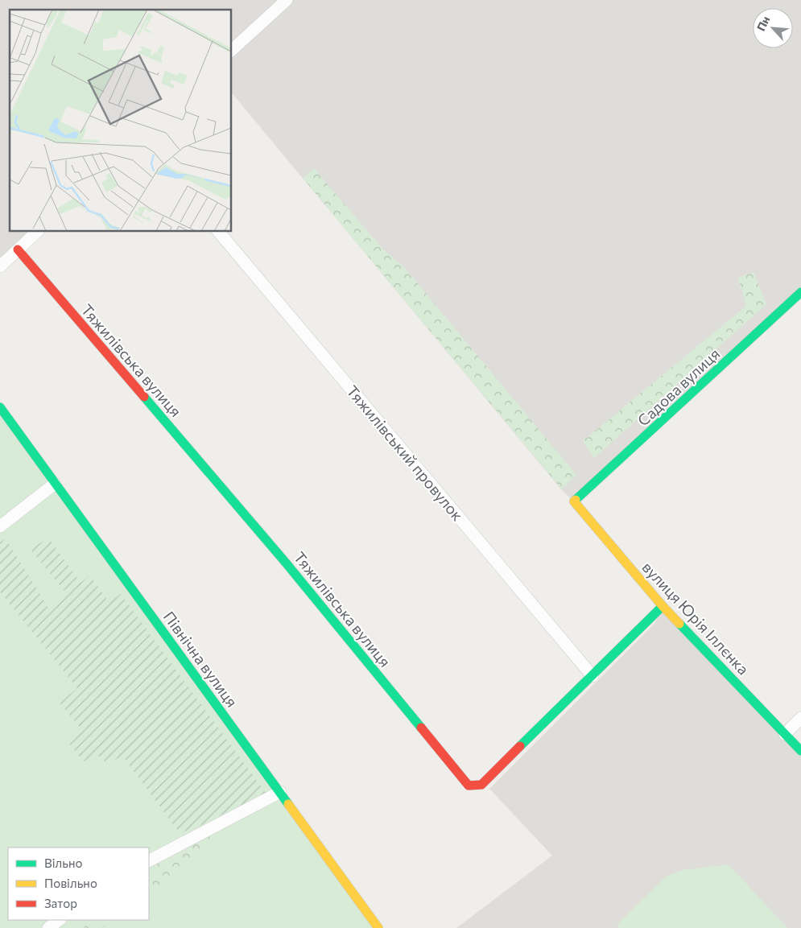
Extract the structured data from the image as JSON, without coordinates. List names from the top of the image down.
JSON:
{
  "streets": {
    "street": [
      "Тяжилівська вулиця",
      "Садова вулиця",
      "Тяжилівський провулок",
      "вулиця Юрія Іллєнка",
      "Північна вулиця"
    ]
  },
  "crossings": [
    ["Тяжилівська вулиця", "Тяжилівський провулок"],
    ["Тяжилівська вулиця", "вулиця Юрія Іллєнка"],
    ["Садова вулиця", "вулиця Юрія Іллєнка"]
  ],
  "legend": ["Вільно", "Повільно", "Затор"],
  "north": "top left"
}
